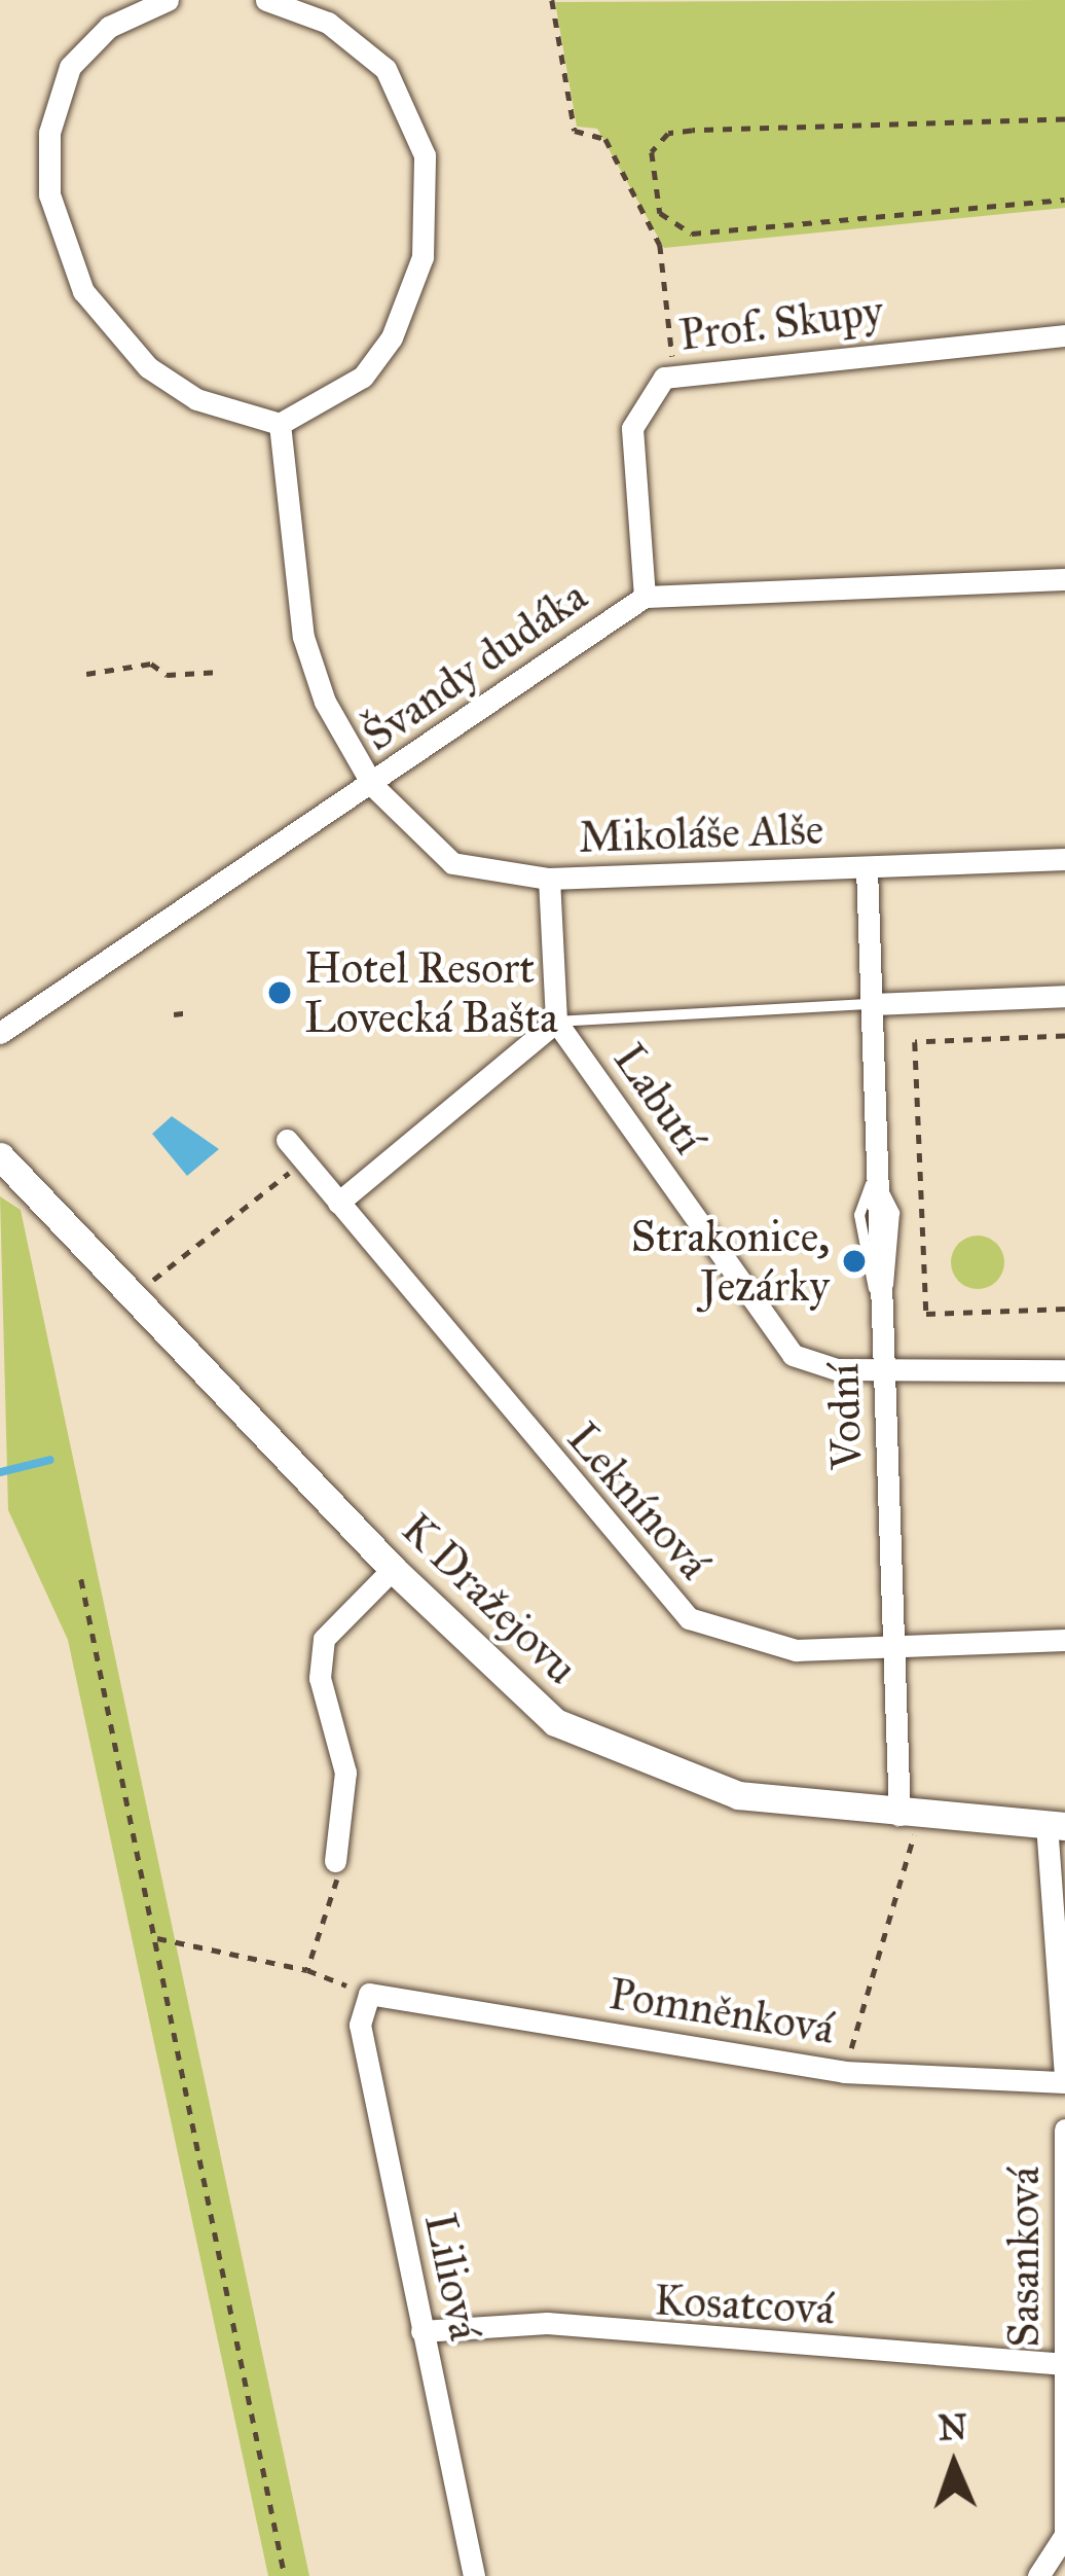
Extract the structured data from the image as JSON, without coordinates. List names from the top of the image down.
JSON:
{
  "streets": {
    "street": [
      "Prof. Skupy",
      "Švandy dudáka",
      "Mikoláše Alše",
      "Labutí",
      "Vodní",
      "Leknínová",
      "K Dražejovu",
      "Pomněnková",
      "Sasanková",
      "Liliová",
      "Kosatcová"
    ]
  },
  "crossings": [
    ["Prof. Skupy", "Švandy dudáka"],
    ["Švandy dudáka", "Mikoláše Alše"],
    ["Mikoláše Alše", "Labutí"],
    ["Mikoláše Alše", "Vodní"],
    ["Labutí", "Vodní"],
    ["Vodní", "Leknínová"],
    ["Vodní", "K Dražejovu"],
    ["Pomněnková", "Liliová"],
    ["Sasanková", "Kosatcová"],
    ["Liliová", "Kosatcová"]
  ],
  "places": ["Hotel Resort Lovecká Bašta", "Strakonice, Jezárky"],
  "north": "top"
}
